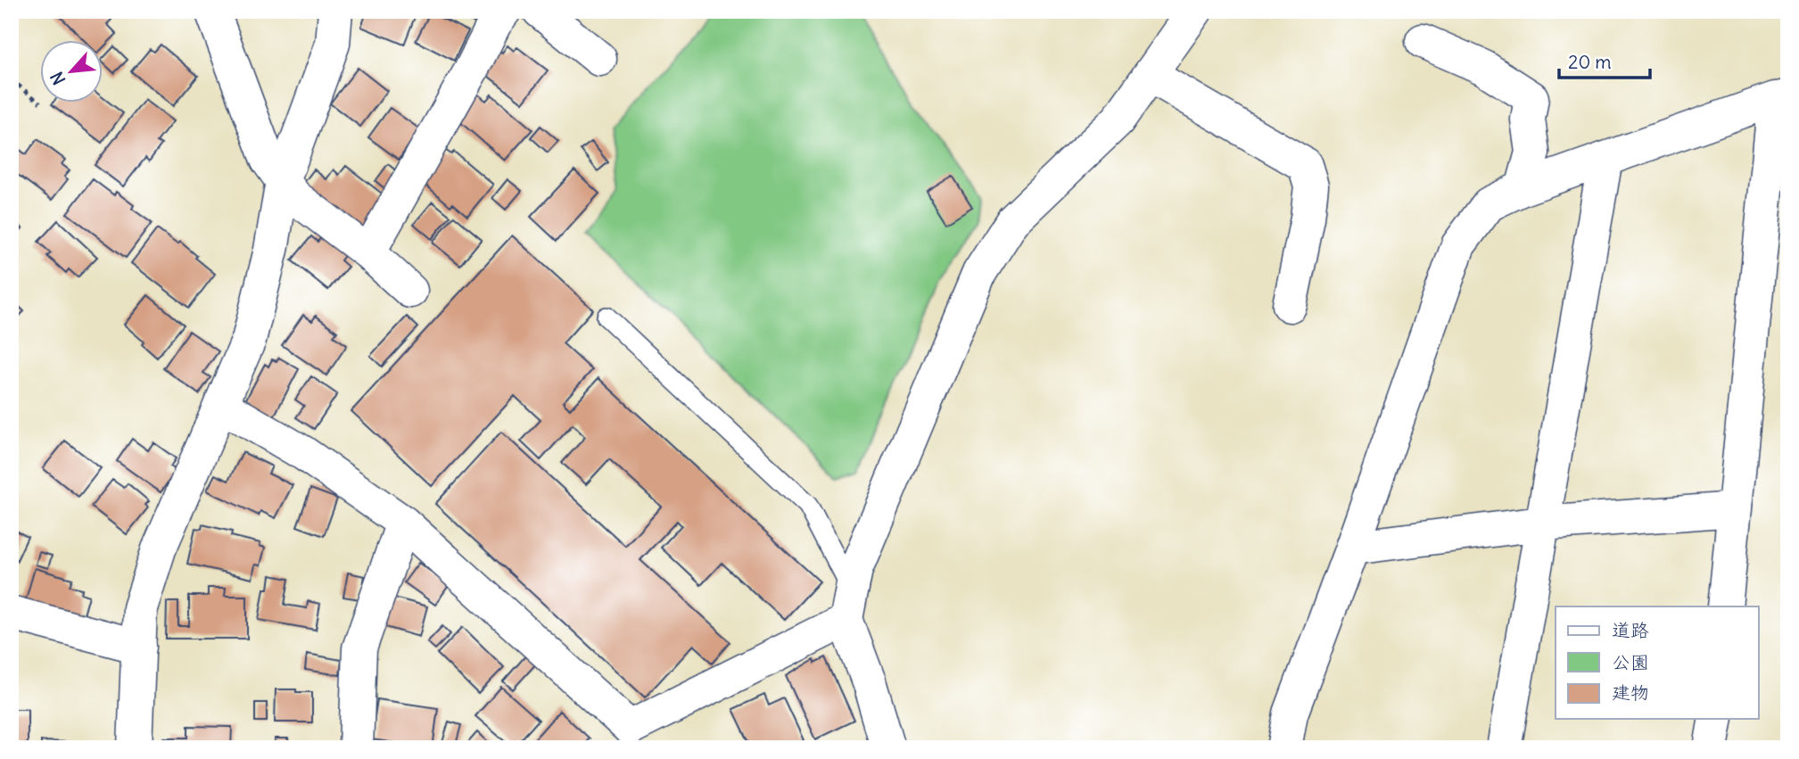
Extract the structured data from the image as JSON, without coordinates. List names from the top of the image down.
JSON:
{
  "legend": ["道路", "公園", "建物"],
  "scale_bar": "20 m",
  "north": "bottom left"
}
